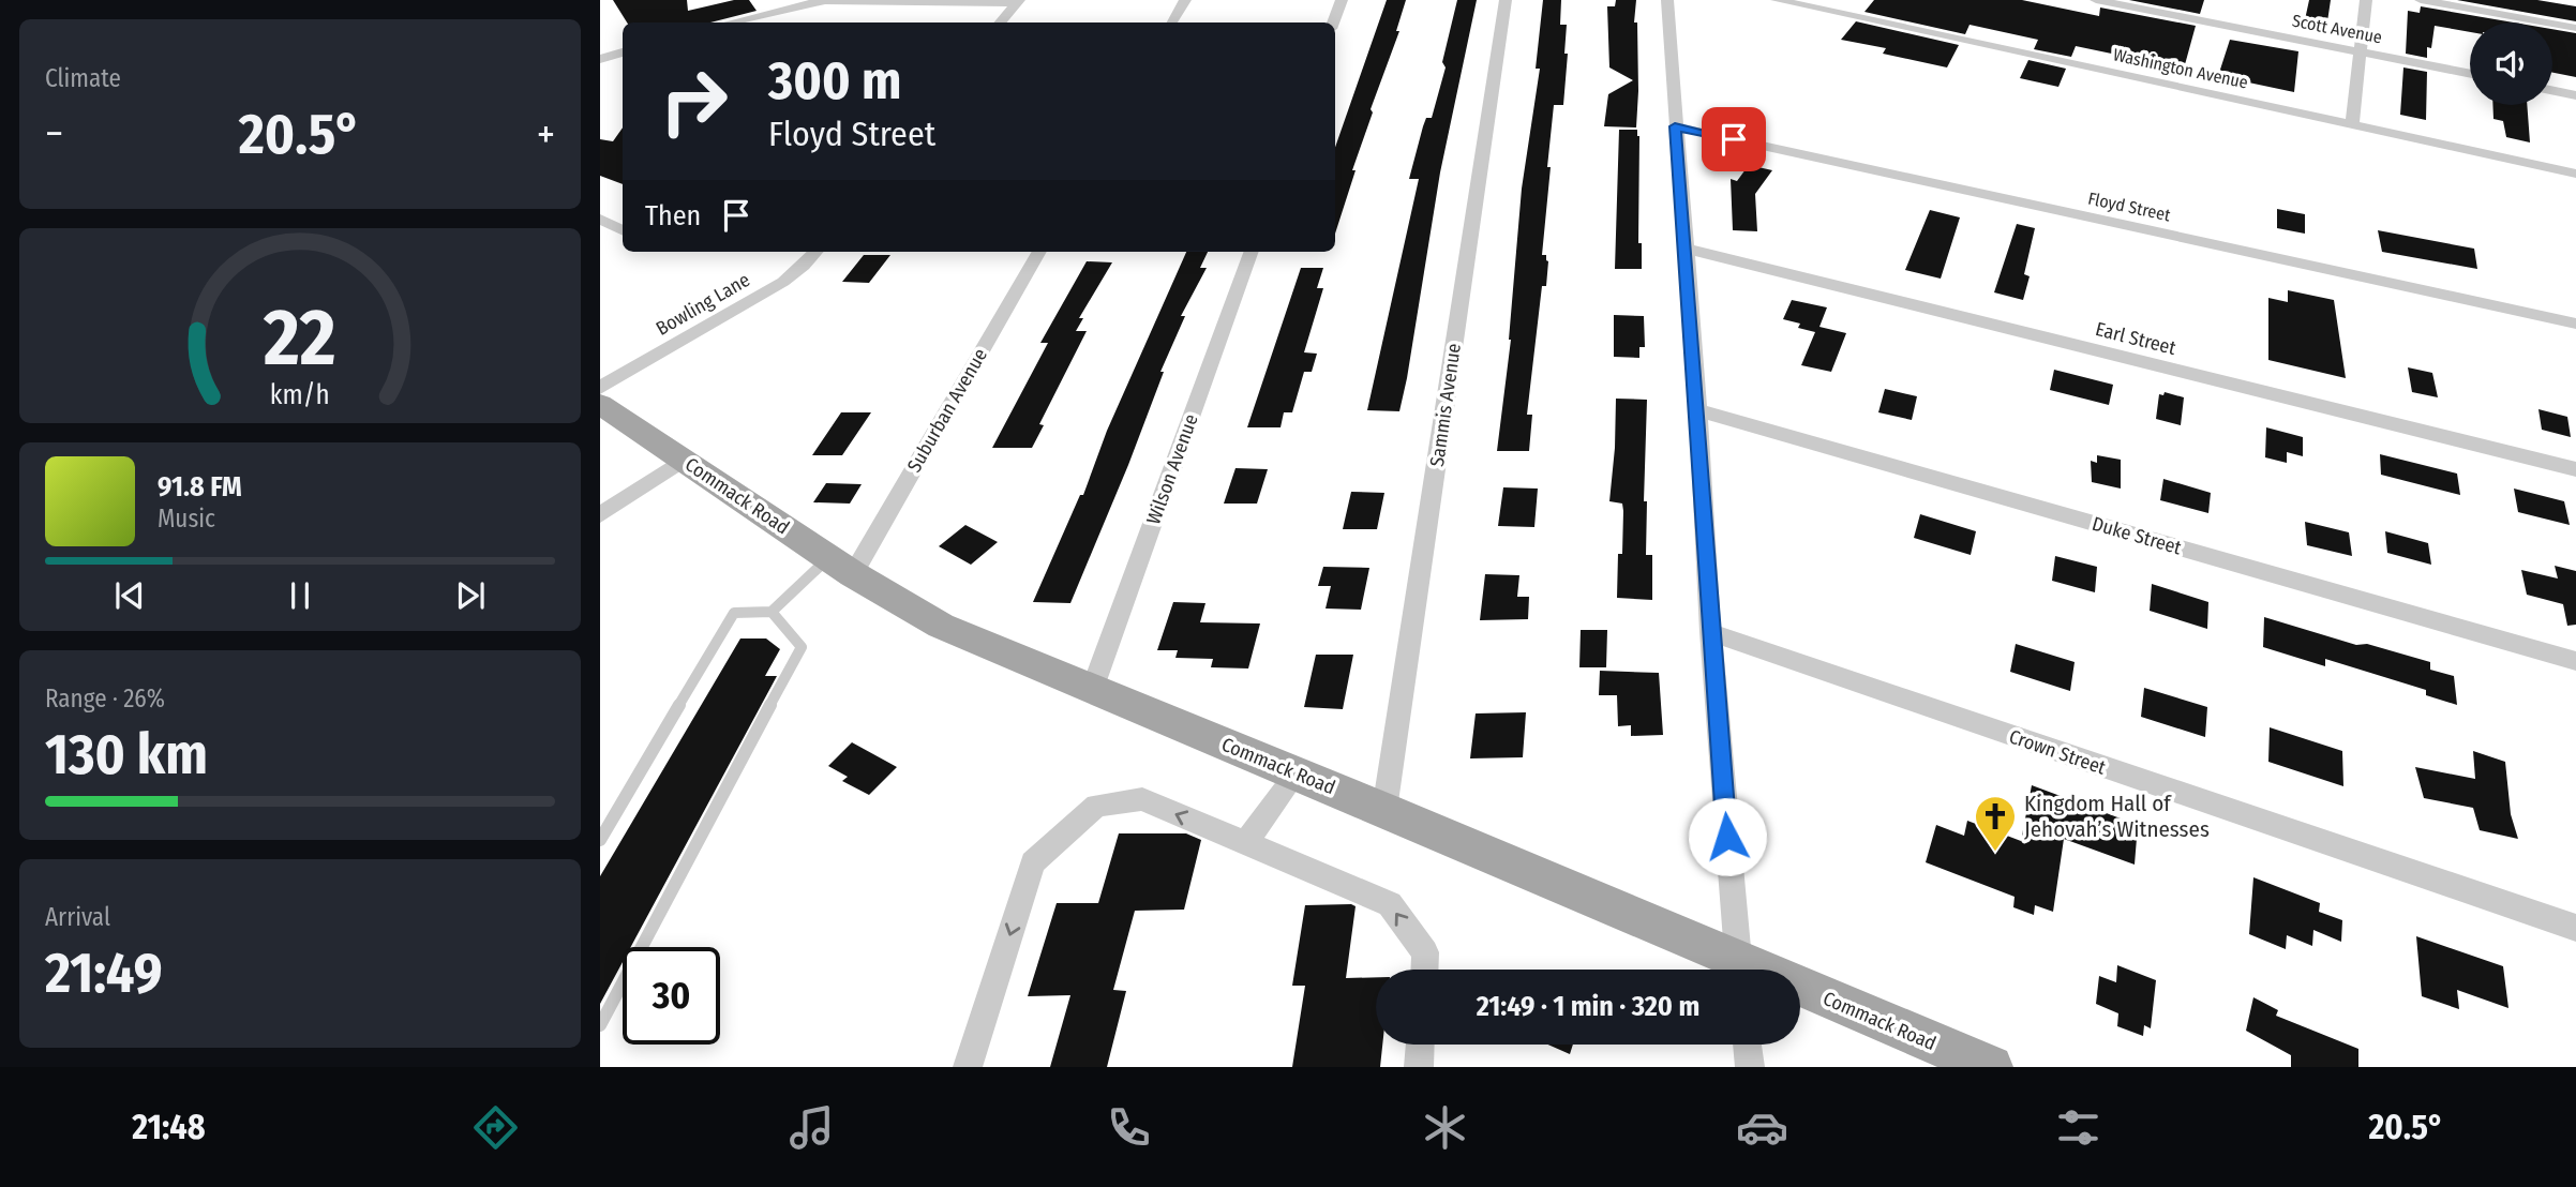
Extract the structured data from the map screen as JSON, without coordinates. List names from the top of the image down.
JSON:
{
  "streets": {
    "main road": ["Commack Road"],
    "street": [
      "Scott Avenue",
      "Washington Avenue",
      "Floyd Street",
      "Bowling Lane",
      "Earl Street",
      "Sammis Avenue",
      "Suburban Avenue",
      "Wilson Avenue",
      "Duke Street",
      "Crown Street"
    ]
  },
  "crossings": [
    ["Sammis Avenue", "Commack Road"],
    ["Suburban Avenue", "Commack Road"],
    ["Wilson Avenue", "Commack Road"]
  ],
  "places": {
    "church": ["Kingdom Hall of Jehovah’s Witnesses"]
  },
  "page": {
    "tile": [
      "Climate",
      ["Range · 26%", "130 km"],
      ["Arrival", "21:49"]
    ],
    "turn": ["300 m", "Floyd Street"],
    "heat": ["−", "20.5°", "+"],
    "then": "Then",
    "song": ["91.8 FM", "Music"],
    "limit": "30",
    "trip": "21:49 · 1 min · 320 m",
    "tabs": ["21:48", "20.5°"],
    "gauge": ["22", "km/h"]
  }
}
